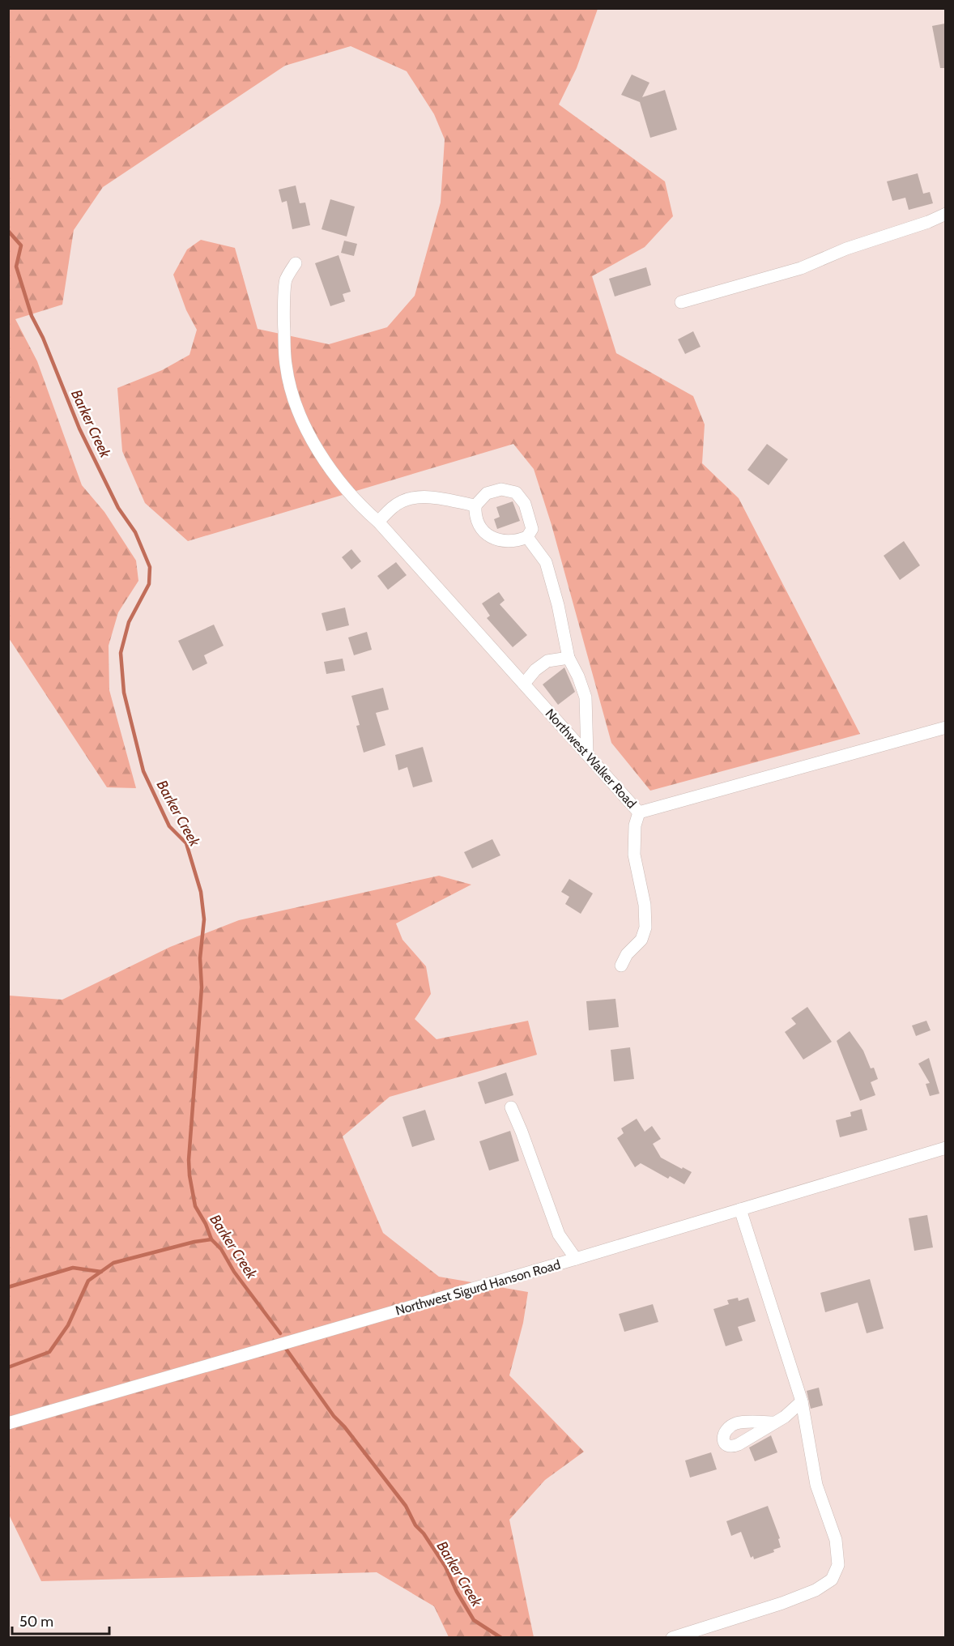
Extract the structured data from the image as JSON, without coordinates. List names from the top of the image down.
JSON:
{
  "streets": {
    "street": ["Northwest Walker Road", "Northwest Sigurd Hanson Road"]
  },
  "water": ["Barker Creek"],
  "scale_bar": "50 m"
}
